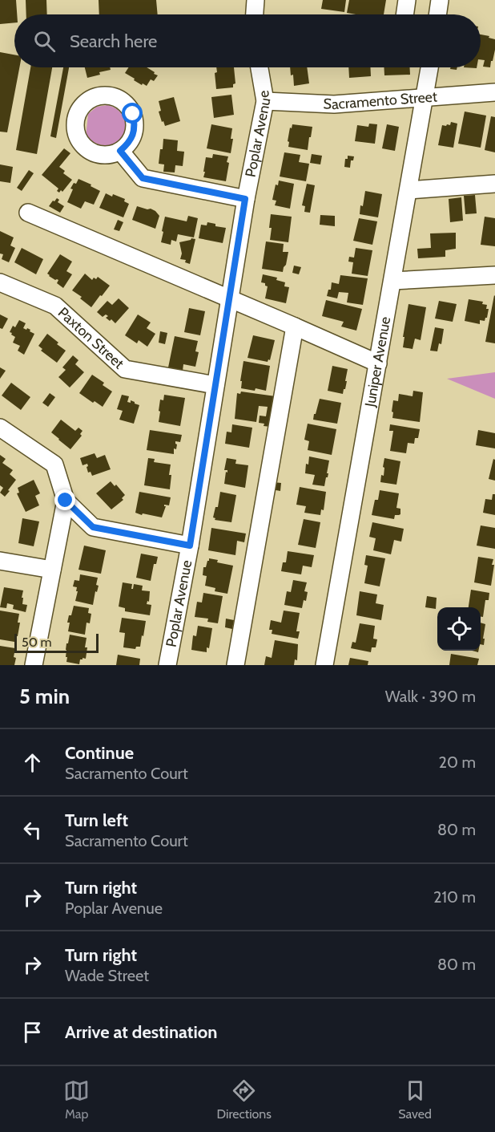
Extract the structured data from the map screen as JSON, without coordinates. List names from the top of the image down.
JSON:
{
  "streets": {
    "street": [
      "Sacramento Street",
      "Poplar Avenue",
      "Paxton Street",
      "Juniper Avenue"
    ]
  },
  "crossings": [
    ["Sacramento Street", "Poplar Avenue"],
    ["Sacramento Street", "Juniper Avenue"],
    ["Poplar Avenue", "Paxton Street"]
  ],
  "scale_bar": "50 m",
  "page": {
    "search": "Search here",
    "scale": "50 m",
    "heading": ["5 min", "Walk · 390 m"],
    "list": [
      ["Continue", "Sacramento Court", "20 m"],
      ["Turn left", "Sacramento Court", "80 m"],
      ["Turn right", "Poplar Avenue", "210 m"],
      ["Turn right", "Wade Street", "80 m"],
      "Arrive at destination"
    ],
    "nav": ["Map", "Directions", "Saved"]
  }
}
